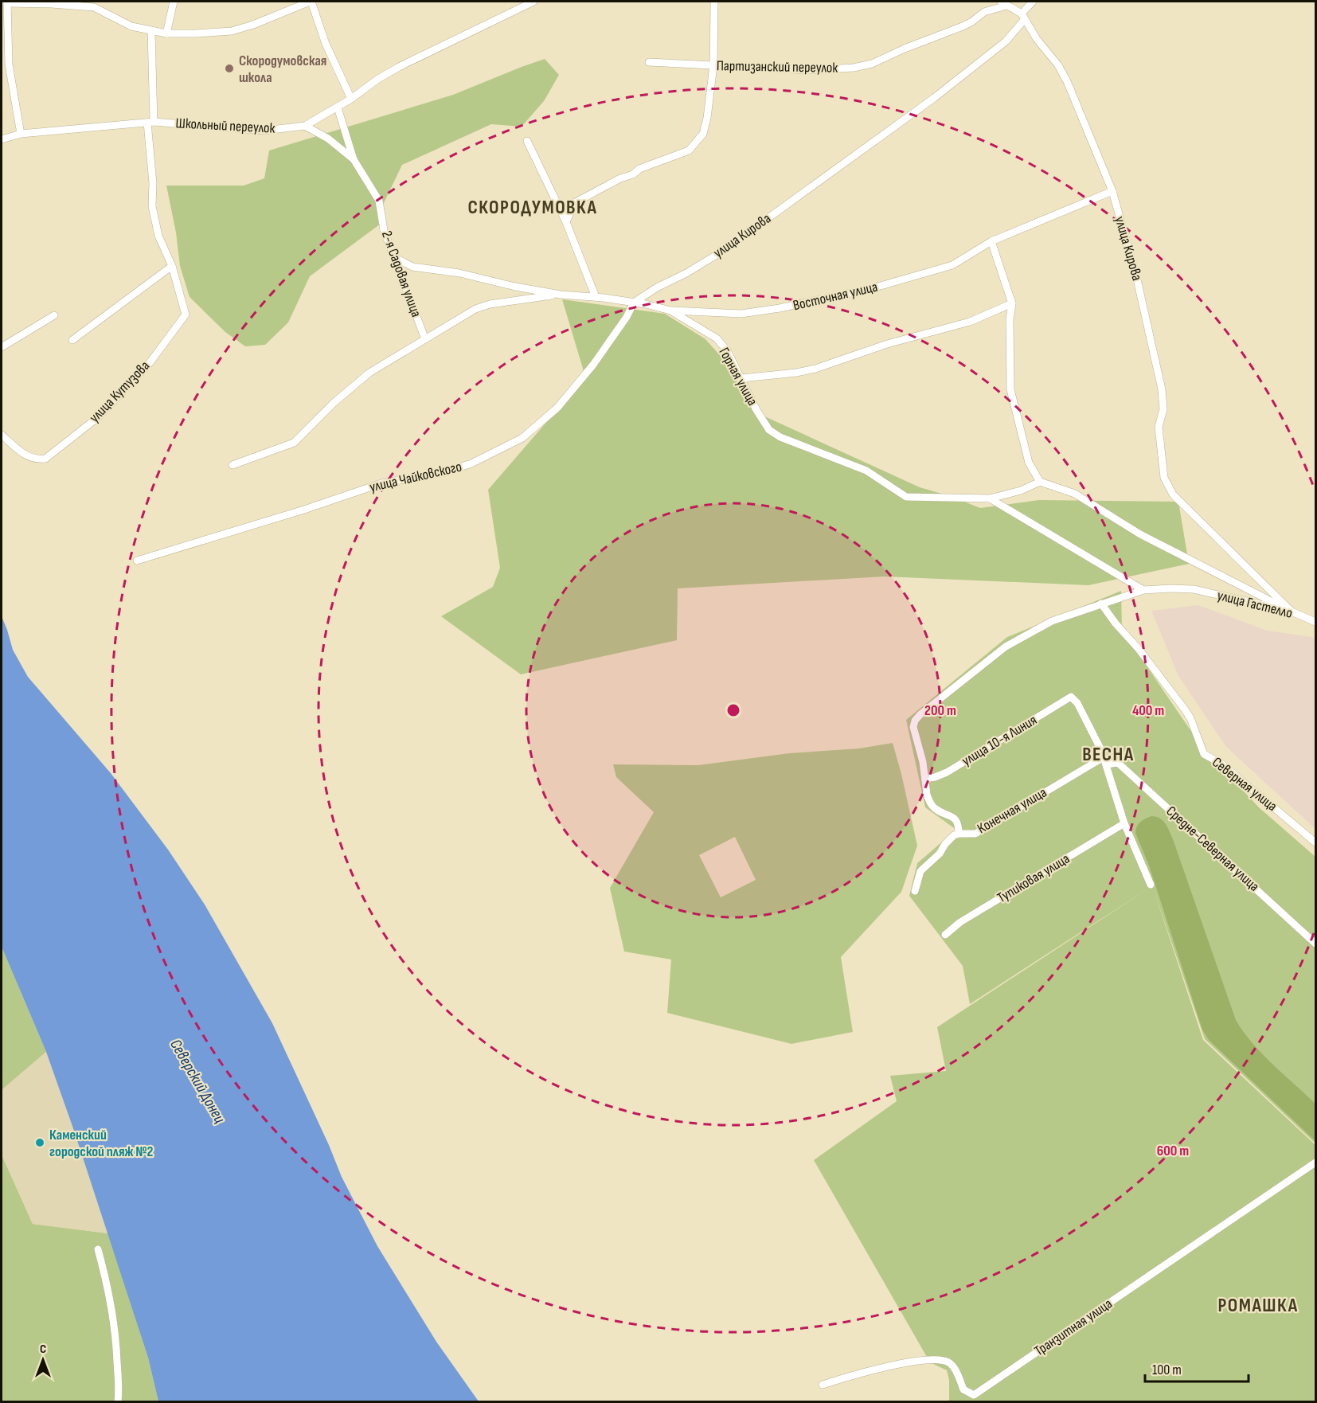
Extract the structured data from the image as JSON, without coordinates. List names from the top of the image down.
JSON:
{
  "streets": {
    "street": [
      "Партизанский переулок",
      "Школьный переулок",
      "улица Кирова",
      "2-я Садовая улица",
      "Восточная улица",
      "Горная улица",
      "улица Кутузова",
      "улица Чайковского",
      "улица Гастелло",
      "улица 10-я Линия",
      "Северная улица",
      "Конечная улица",
      "Средне-Северная улица",
      "Тупиковая улица",
      "Транзитная улица"
    ]
  },
  "crossings": [
    ["Школьный переулок", "2-я Садовая улица"],
    ["Школьный переулок", "улица Кутузова"],
    ["улица Кирова", "Восточная улица"],
    ["улица Кирова", "Горная улица"],
    ["улица Кирова", "улица Чайковского"],
    ["улица Кирова", "улица Гастелло"],
    ["2-я Садовая улица", "Горная улица"],
    ["Восточная улица", "Горная улица"],
    ["Горная улица", "улица Чайковского"],
    ["улица 10-я Линия", "Конечная улица"],
    ["улица 10-я Линия", "Средне-Северная улица"],
    ["Конечная улица", "Средне-Северная улица"]
  ],
  "districts": ["СКОРОДУМОВКА", "ВЕСНА", "РОМАШКА"],
  "water": ["Северский Донец"],
  "places": ["Скородумовская школа", "Каменский городской пляж №2"],
  "scale_bar": "100 m",
  "north": "top",
  "rings": ["200 m", "400 m", "600 m"]
}
